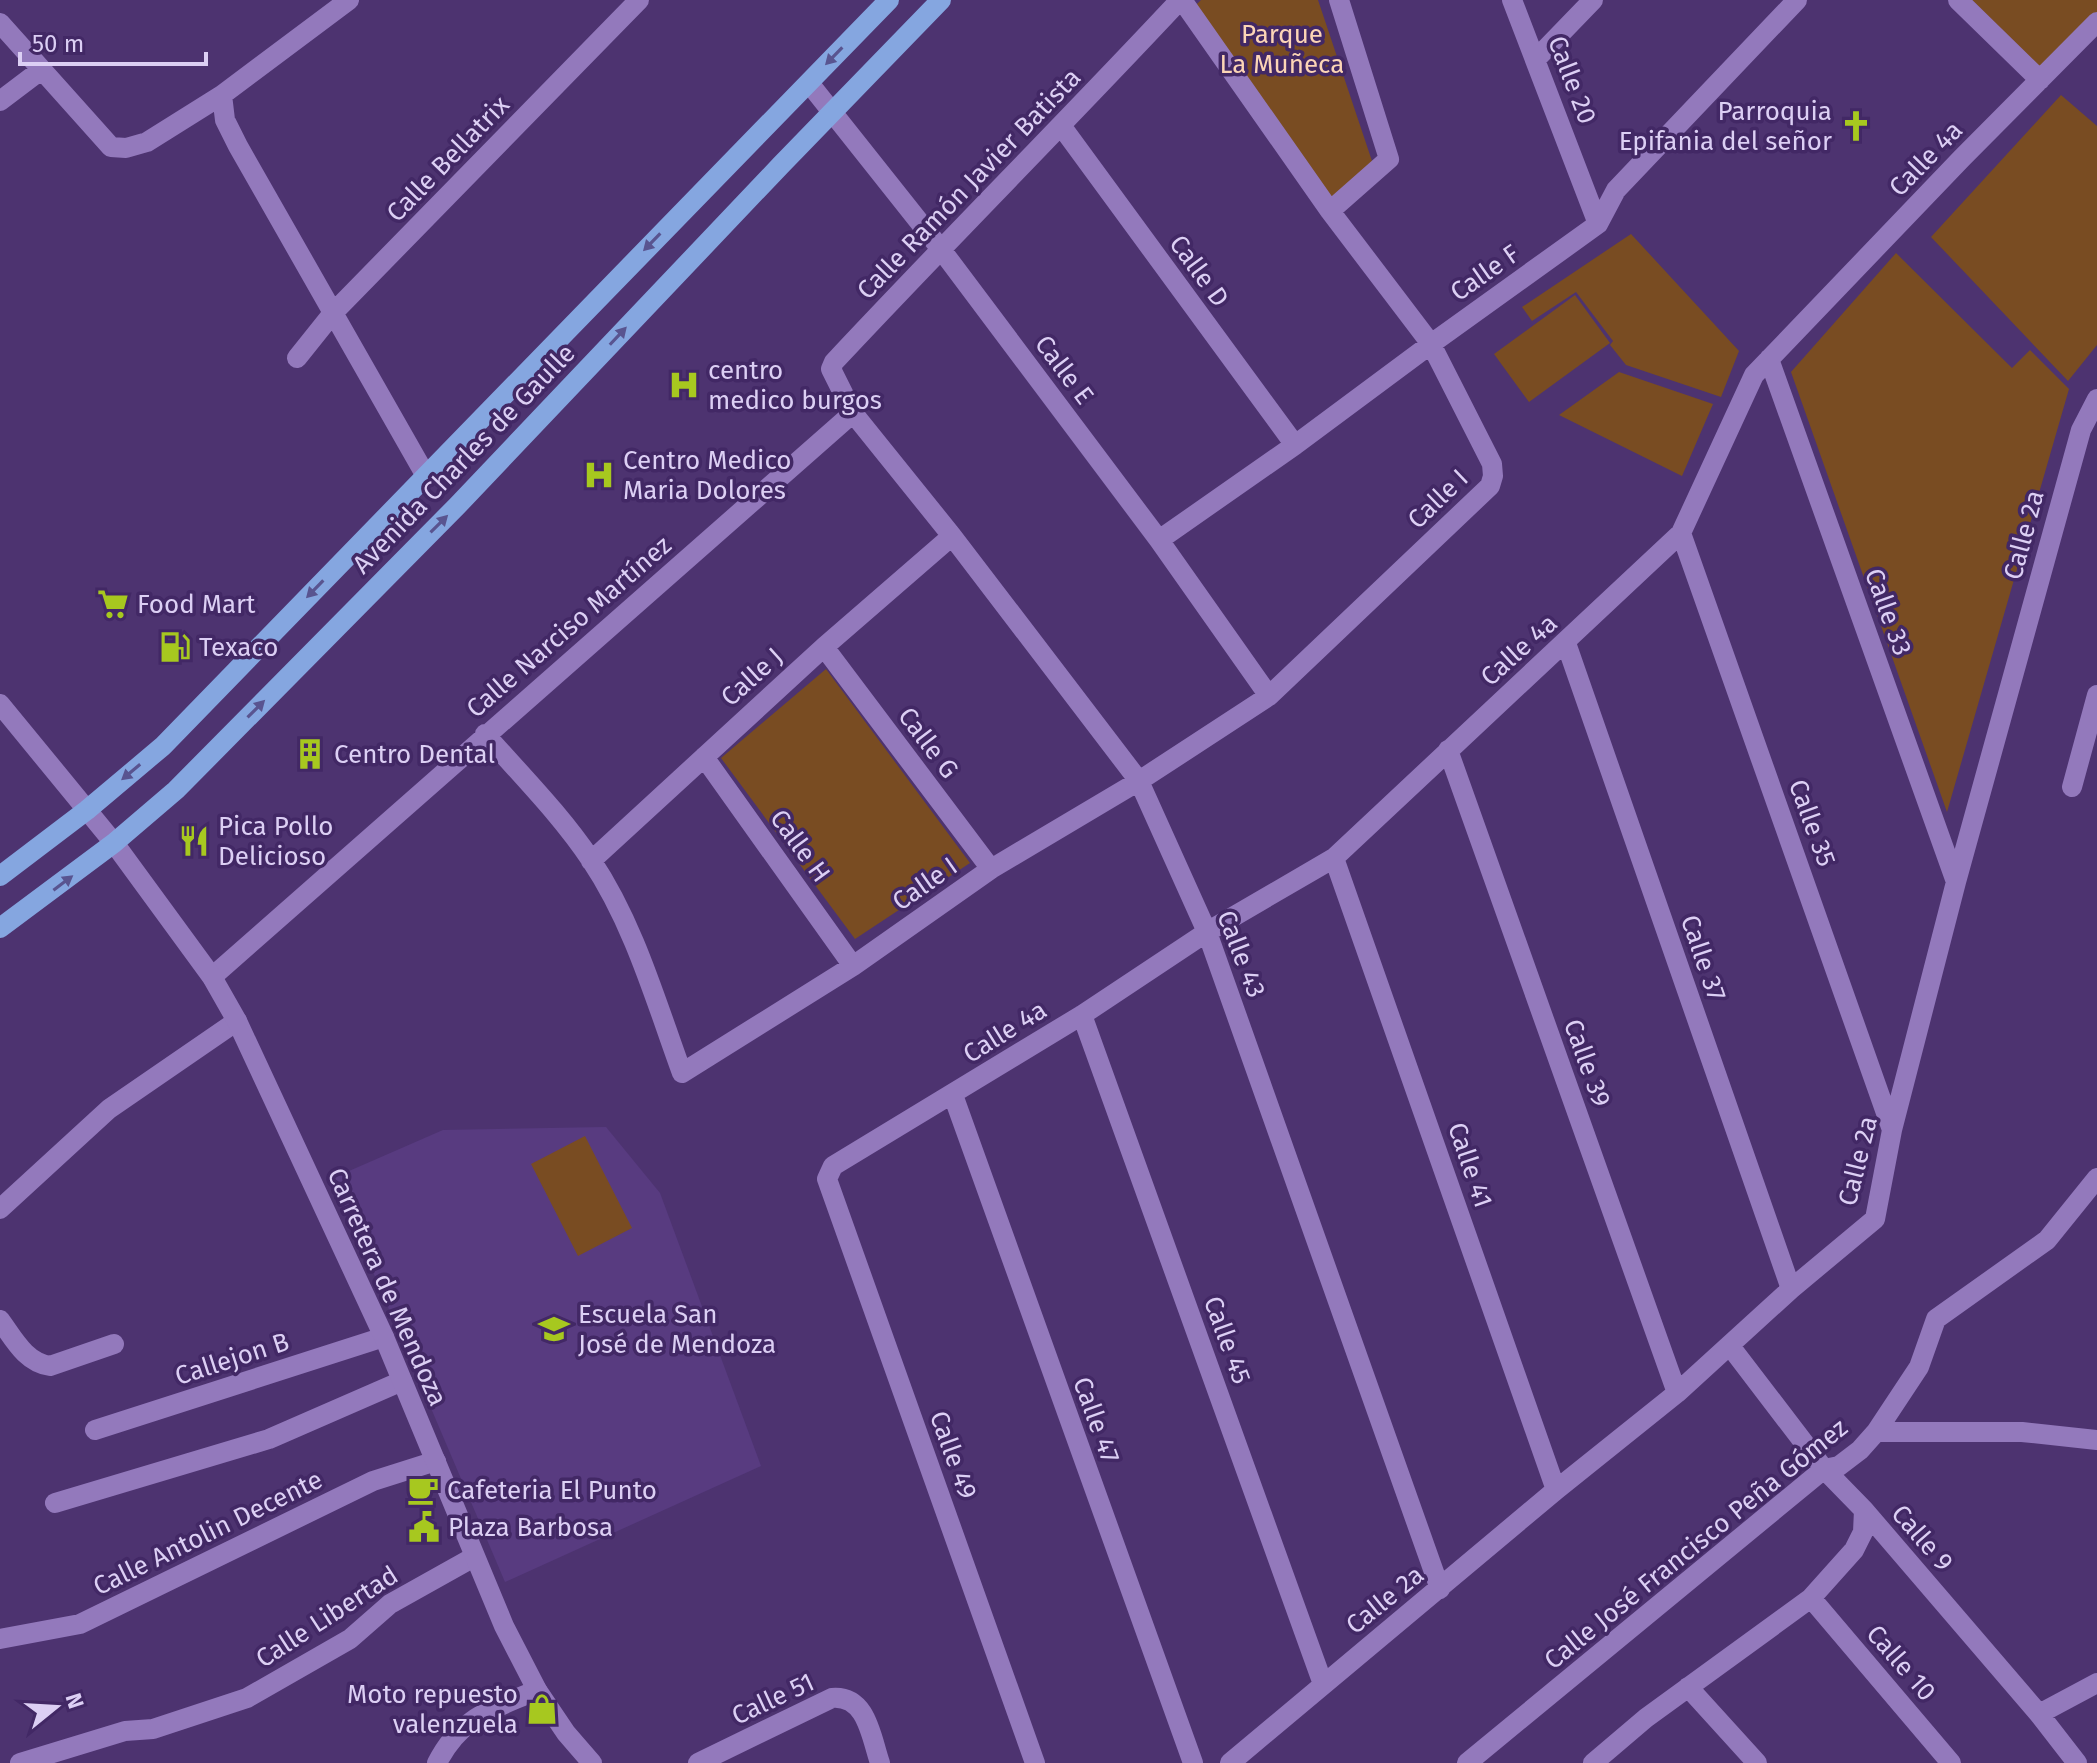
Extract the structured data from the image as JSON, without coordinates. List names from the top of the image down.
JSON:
{
  "streets": {
    "main road": ["Avenida Charles de Gaulle"],
    "street": [
      "Calle 20",
      "Calle Bellatrix",
      "Calle 4a",
      "Calle Ramón Javier Batista",
      "Calle D",
      "Calle F",
      "Calle E",
      "Calle I",
      "Calle 2a",
      "Calle 33",
      "Calle Narciso Martínez",
      "Calle J",
      "Calle G",
      "Calle 35",
      "Calle H",
      "Calle 43",
      "Calle 37",
      "Calle 39",
      "Calle 41",
      "Carretera de Mendoza",
      "Calle 45",
      "Callejon B",
      "Calle 47",
      "Calle 49",
      "Calle Antolin Decente",
      "Calle 9",
      "Calle José Francisco Peña Gómez",
      "Calle Libertad",
      "Calle 10",
      "Calle 51"
    ]
  },
  "crossings": [
    ["Calle 20", "Calle F"],
    ["Calle 4a", "Calle 33"],
    ["Calle 4a", "Calle 35"],
    ["Calle 4a", "Calle 43"],
    ["Calle 4a", "Calle 37"],
    ["Calle 4a", "Calle 39"],
    ["Calle 4a", "Calle 41"],
    ["Calle 4a", "Calle 45"],
    ["Calle 4a", "Calle 47"],
    ["Calle 4a", "Calle 49"],
    ["Calle Ramón Javier Batista", "Calle D"],
    ["Calle Ramón Javier Batista", "Calle E"],
    ["Calle Ramón Javier Batista", "Calle Narciso Martínez"],
    ["Calle Ramón Javier Batista", "Calle 43"],
    ["Calle D", "Calle F"],
    ["Calle F", "Calle E"],
    ["Calle F", "Calle I"],
    ["Calle E", "Avenida Charles de Gaulle"],
    ["Calle E", "Calle I"],
    ["Avenida Charles de Gaulle", "Carretera de Mendoza"],
    ["Calle I", "Calle Narciso Martínez"],
    ["Calle I", "Calle J"],
    ["Calle I", "Calle G"],
    ["Calle I", "Calle H"],
    ["Calle I", "Calle 43"],
    ["Calle 2a", "Calle 33"],
    ["Calle 2a", "Calle 35"],
    ["Calle 2a", "Calle 43"],
    ["Calle 2a", "Calle 37"],
    ["Calle 2a", "Calle 39"],
    ["Calle 2a", "Calle 41"],
    ["Calle 2a", "Calle 45"],
    ["Calle 2a", "Calle 9"],
    ["Calle Narciso Martínez", "Calle 43"],
    ["Calle Narciso Martínez", "Carretera de Mendoza"],
    ["Calle J", "Calle G"],
    ["Calle J", "Calle H"],
    ["Calle J", "Calle 43"],
    ["Carretera de Mendoza", "Callejon B"],
    ["Carretera de Mendoza", "Calle Antolin Decente"],
    ["Carretera de Mendoza", "Calle Libertad"],
    ["Calle 9", "Calle José Francisco Peña Gómez"]
  ],
  "parks": ["Parque La Muñeca"],
  "places": {
    "church": ["Parroquia Epifania del señor"],
    "hospital": ["centro medico burgos", "Centro Medico Maria Dolores"],
    "supermarket": ["Food Mart"],
    "fuel station": ["Texaco"],
    "building": ["Centro Dental"],
    "restaurant": ["Pica Pollo Delicioso"],
    "school or university": ["Escuela San José de Mendoza"],
    "cafe": ["Cafeteria El Punto"],
    "public building": ["Plaza Barbosa"],
    "shop": ["Moto repuesto valenzuela"]
  },
  "scale_bar": "50 m",
  "north": "right"
}
